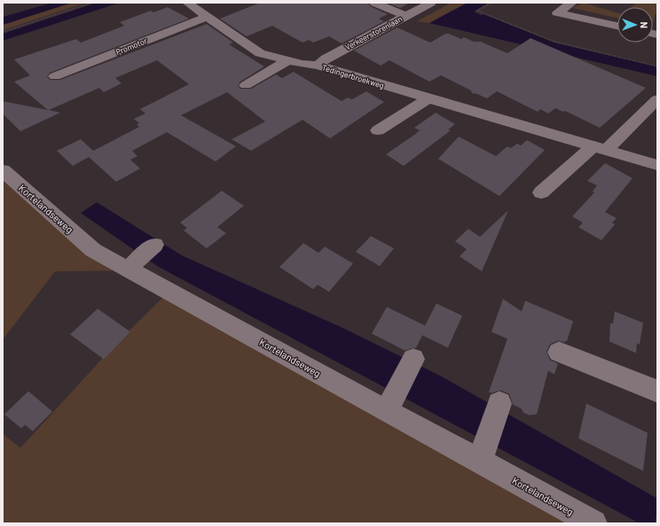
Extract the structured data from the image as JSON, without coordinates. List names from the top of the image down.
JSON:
{
  "streets": {
    "street": [
      "Verkeerstorenlaan",
      "Promotor",
      "Tedingerbroekweg",
      "Kortelandseweg"
    ]
  },
  "crossings": [
    ["Verkeerstorenlaan", "Tedingerbroekweg"],
    ["Promotor", "Tedingerbroekweg"]
  ],
  "north": "right"
}
